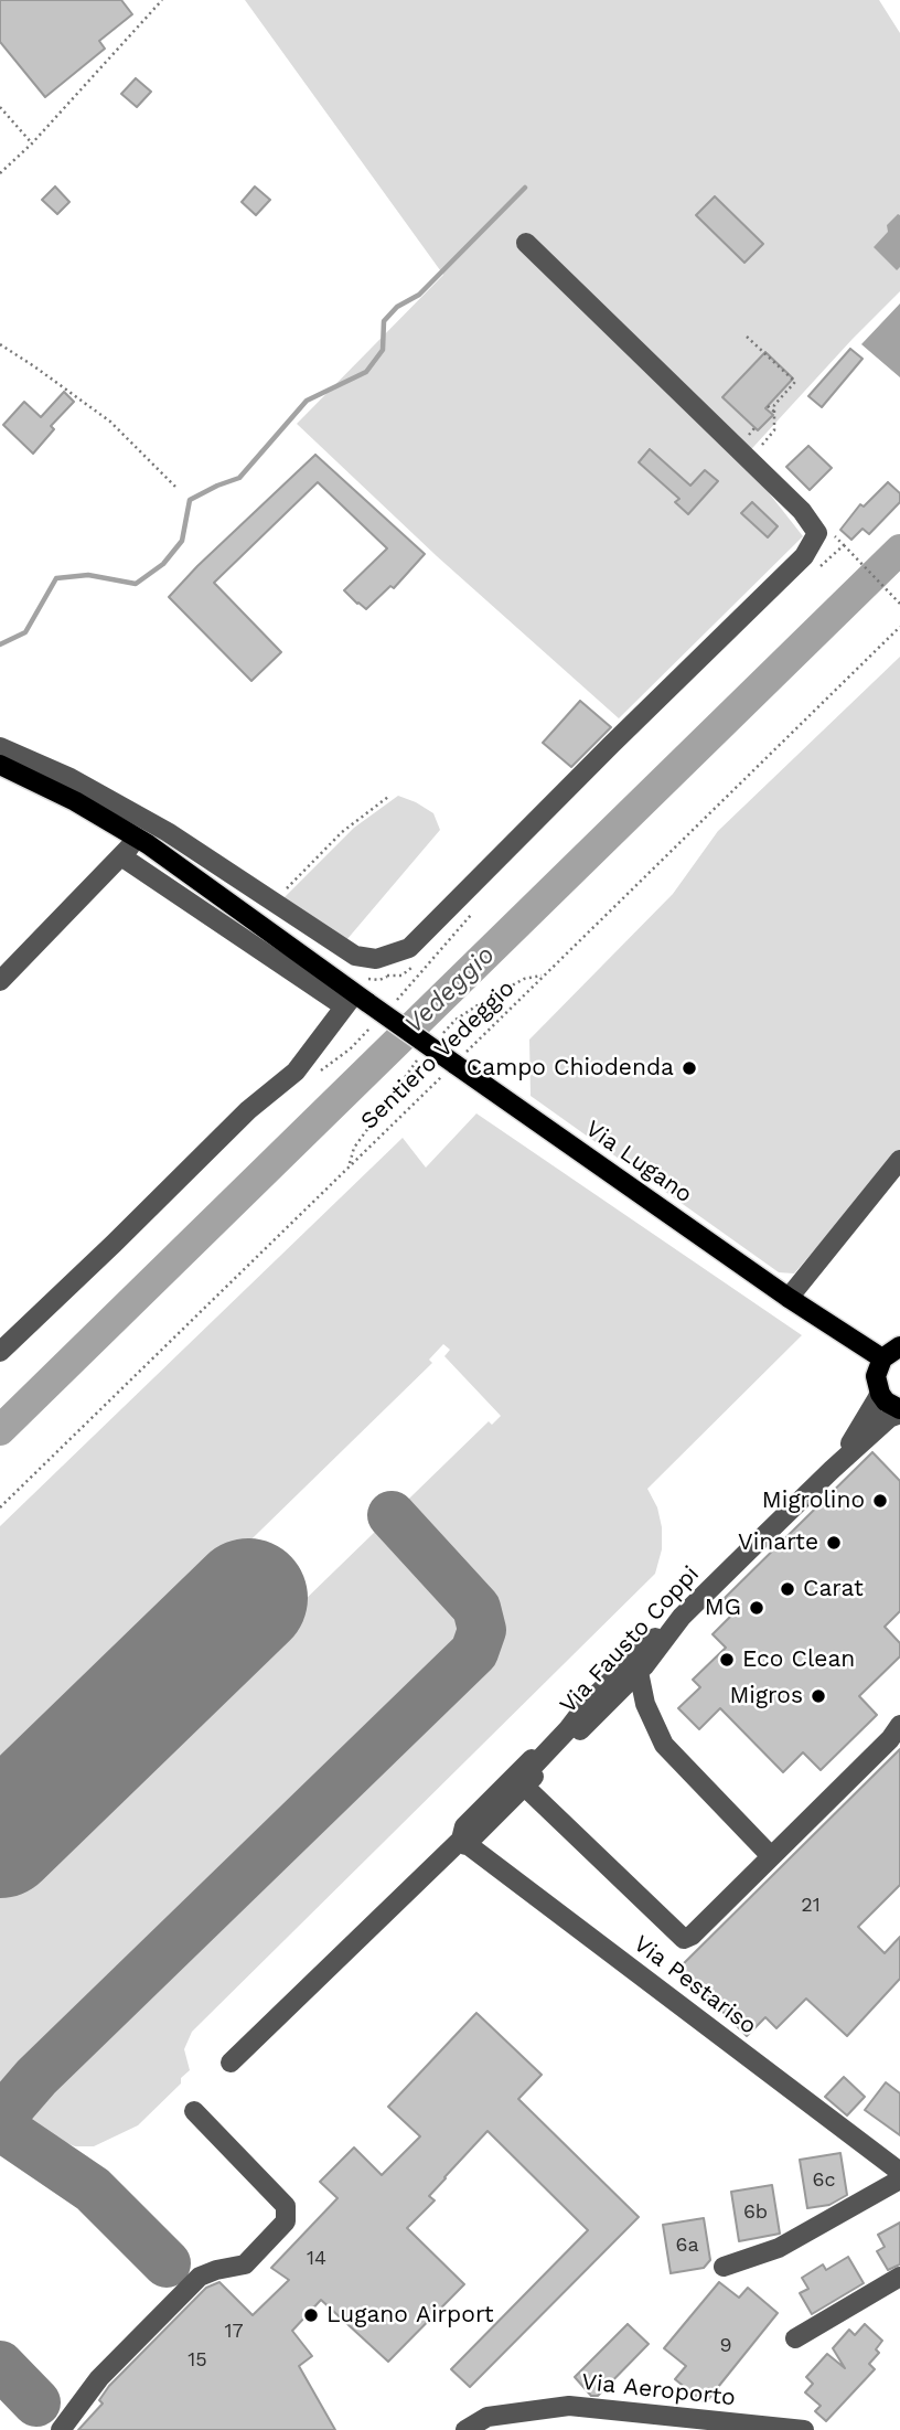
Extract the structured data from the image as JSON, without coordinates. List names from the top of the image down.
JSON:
{
  "streets": {
    "main road": ["Via Lugano"],
    "street": ["Via Fausto Coppi", "Via Pestariso", "Via Aeroporto"],
    "path": ["Sentiero Vedeggio"]
  },
  "crossings": [
    ["Sentiero Vedeggio", "Via Lugano"],
    ["Via Fausto Coppi", "Via Pestariso"]
  ],
  "water": ["Vedeggio"],
  "places": [
    "Campo Chiodenda",
    "Migrolino",
    "Vinarte",
    "Carat",
    "MG",
    "Eco Clean",
    "Migros",
    "Lugano Airport"
  ],
  "house_numbers": [
    "21",
    "6c",
    "6b",
    "6a",
    "14",
    "17",
    "9",
    "15"
  ]
}
